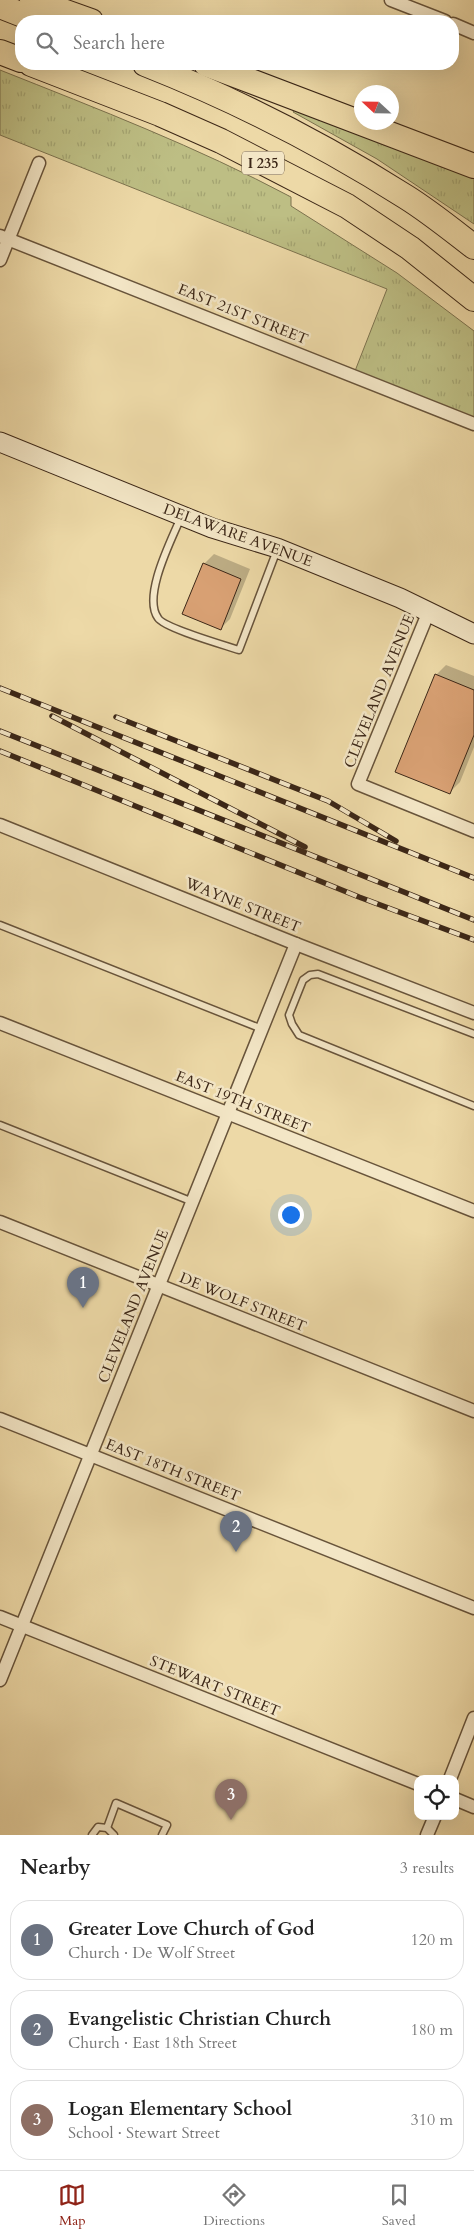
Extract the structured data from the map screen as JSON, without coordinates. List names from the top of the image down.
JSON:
{
  "streets": {
    "highway": ["I 235"],
    "main road": ["DELAWARE AVENUE"],
    "street": [
      "EAST 21ST STREET",
      "CLEVELAND AVENUE",
      "WAYNE STREET",
      "EAST 19TH STREET",
      "DE WOLF STREET",
      "EAST 18TH STREET",
      "STEWART STREET"
    ]
  },
  "crossings": [
    ["DELAWARE AVENUE", "CLEVELAND AVENUE"],
    ["CLEVELAND AVENUE", "WAYNE STREET"],
    ["CLEVELAND AVENUE", "EAST 19TH STREET"],
    ["CLEVELAND AVENUE", "DE WOLF STREET"],
    ["CLEVELAND AVENUE", "EAST 18TH STREET"],
    ["CLEVELAND AVENUE", "STEWART STREET"]
  ],
  "north": "left",
  "page": {
    "search": "Search here",
    "pins": ["1", "2", "3"],
    "heading": ["Nearby", "3 results"],
    "list": [
      {
        "mark": "1",
        "name": "Greater Love Church of God",
        "note": "Church · De Wolf Street",
        "value": "120 m"
      },
      {
        "mark": "2",
        "name": "Evangelistic Christian Church",
        "note": "Church · East 18th Street",
        "value": "180 m"
      },
      {
        "mark": "3",
        "name": "Logan Elementary School",
        "note": "School · Stewart Street",
        "value": "310 m"
      }
    ],
    "nav": ["Map", "Directions", "Saved"]
  }
}
